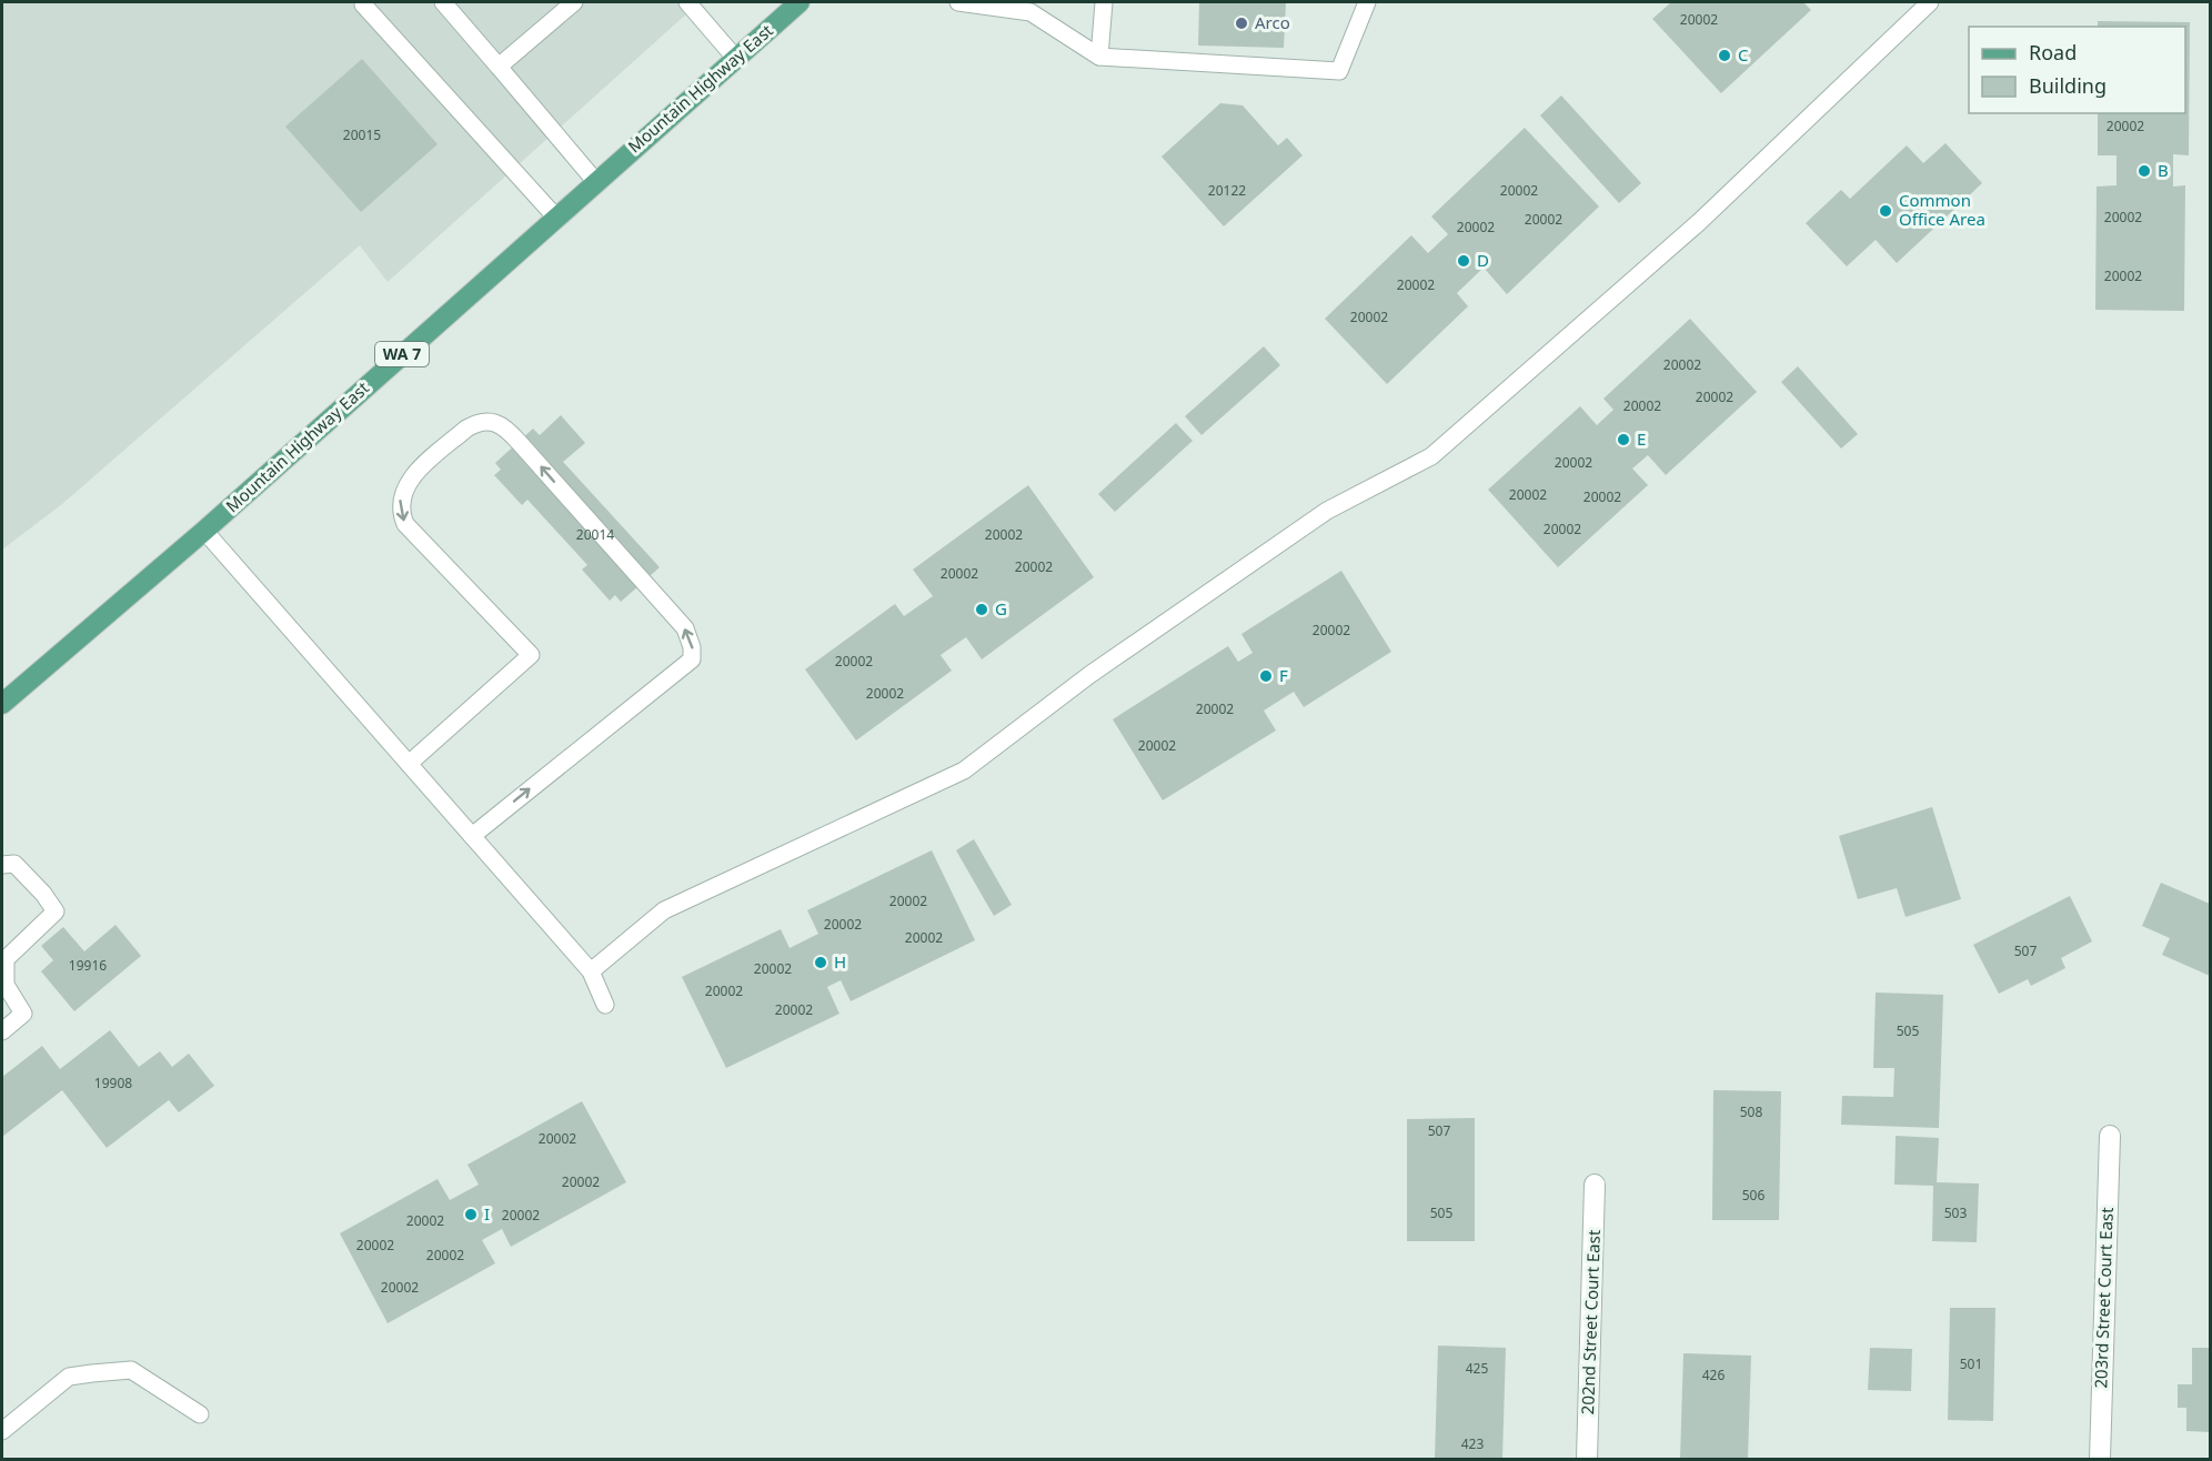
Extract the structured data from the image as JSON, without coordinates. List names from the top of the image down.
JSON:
{
  "streets": {
    "main road": ["Mountain Highway East", "WA 7"],
    "street": ["203rd Street Court East", "202nd Street Court East"]
  },
  "places": [
    "Arco",
    "C",
    "B",
    "Common Office Area",
    "D",
    "E",
    "G",
    "F",
    "H",
    "I"
  ],
  "house_numbers": [
    "20002",
    "20002",
    "20015",
    "20122",
    "20002",
    "20002",
    "20002",
    "20002",
    "20002",
    "20002",
    "20002",
    "20002",
    "20002",
    "20002",
    "20002",
    "20002",
    "20002",
    "20002",
    "20014",
    "20002",
    "20002",
    "20002",
    "20002",
    "20002",
    "20002",
    "20002",
    "20002",
    "20002",
    "20002",
    "20002",
    "507",
    "19916",
    "20002",
    "20002",
    "20002",
    "505",
    "19908",
    "508",
    "507",
    "20002",
    "20002",
    "506",
    "505",
    "503",
    "20002",
    "20002",
    "20002",
    "20002",
    "20002",
    "501",
    "425",
    "426",
    "423"
  ],
  "legend": ["Road", "Building"]
}
